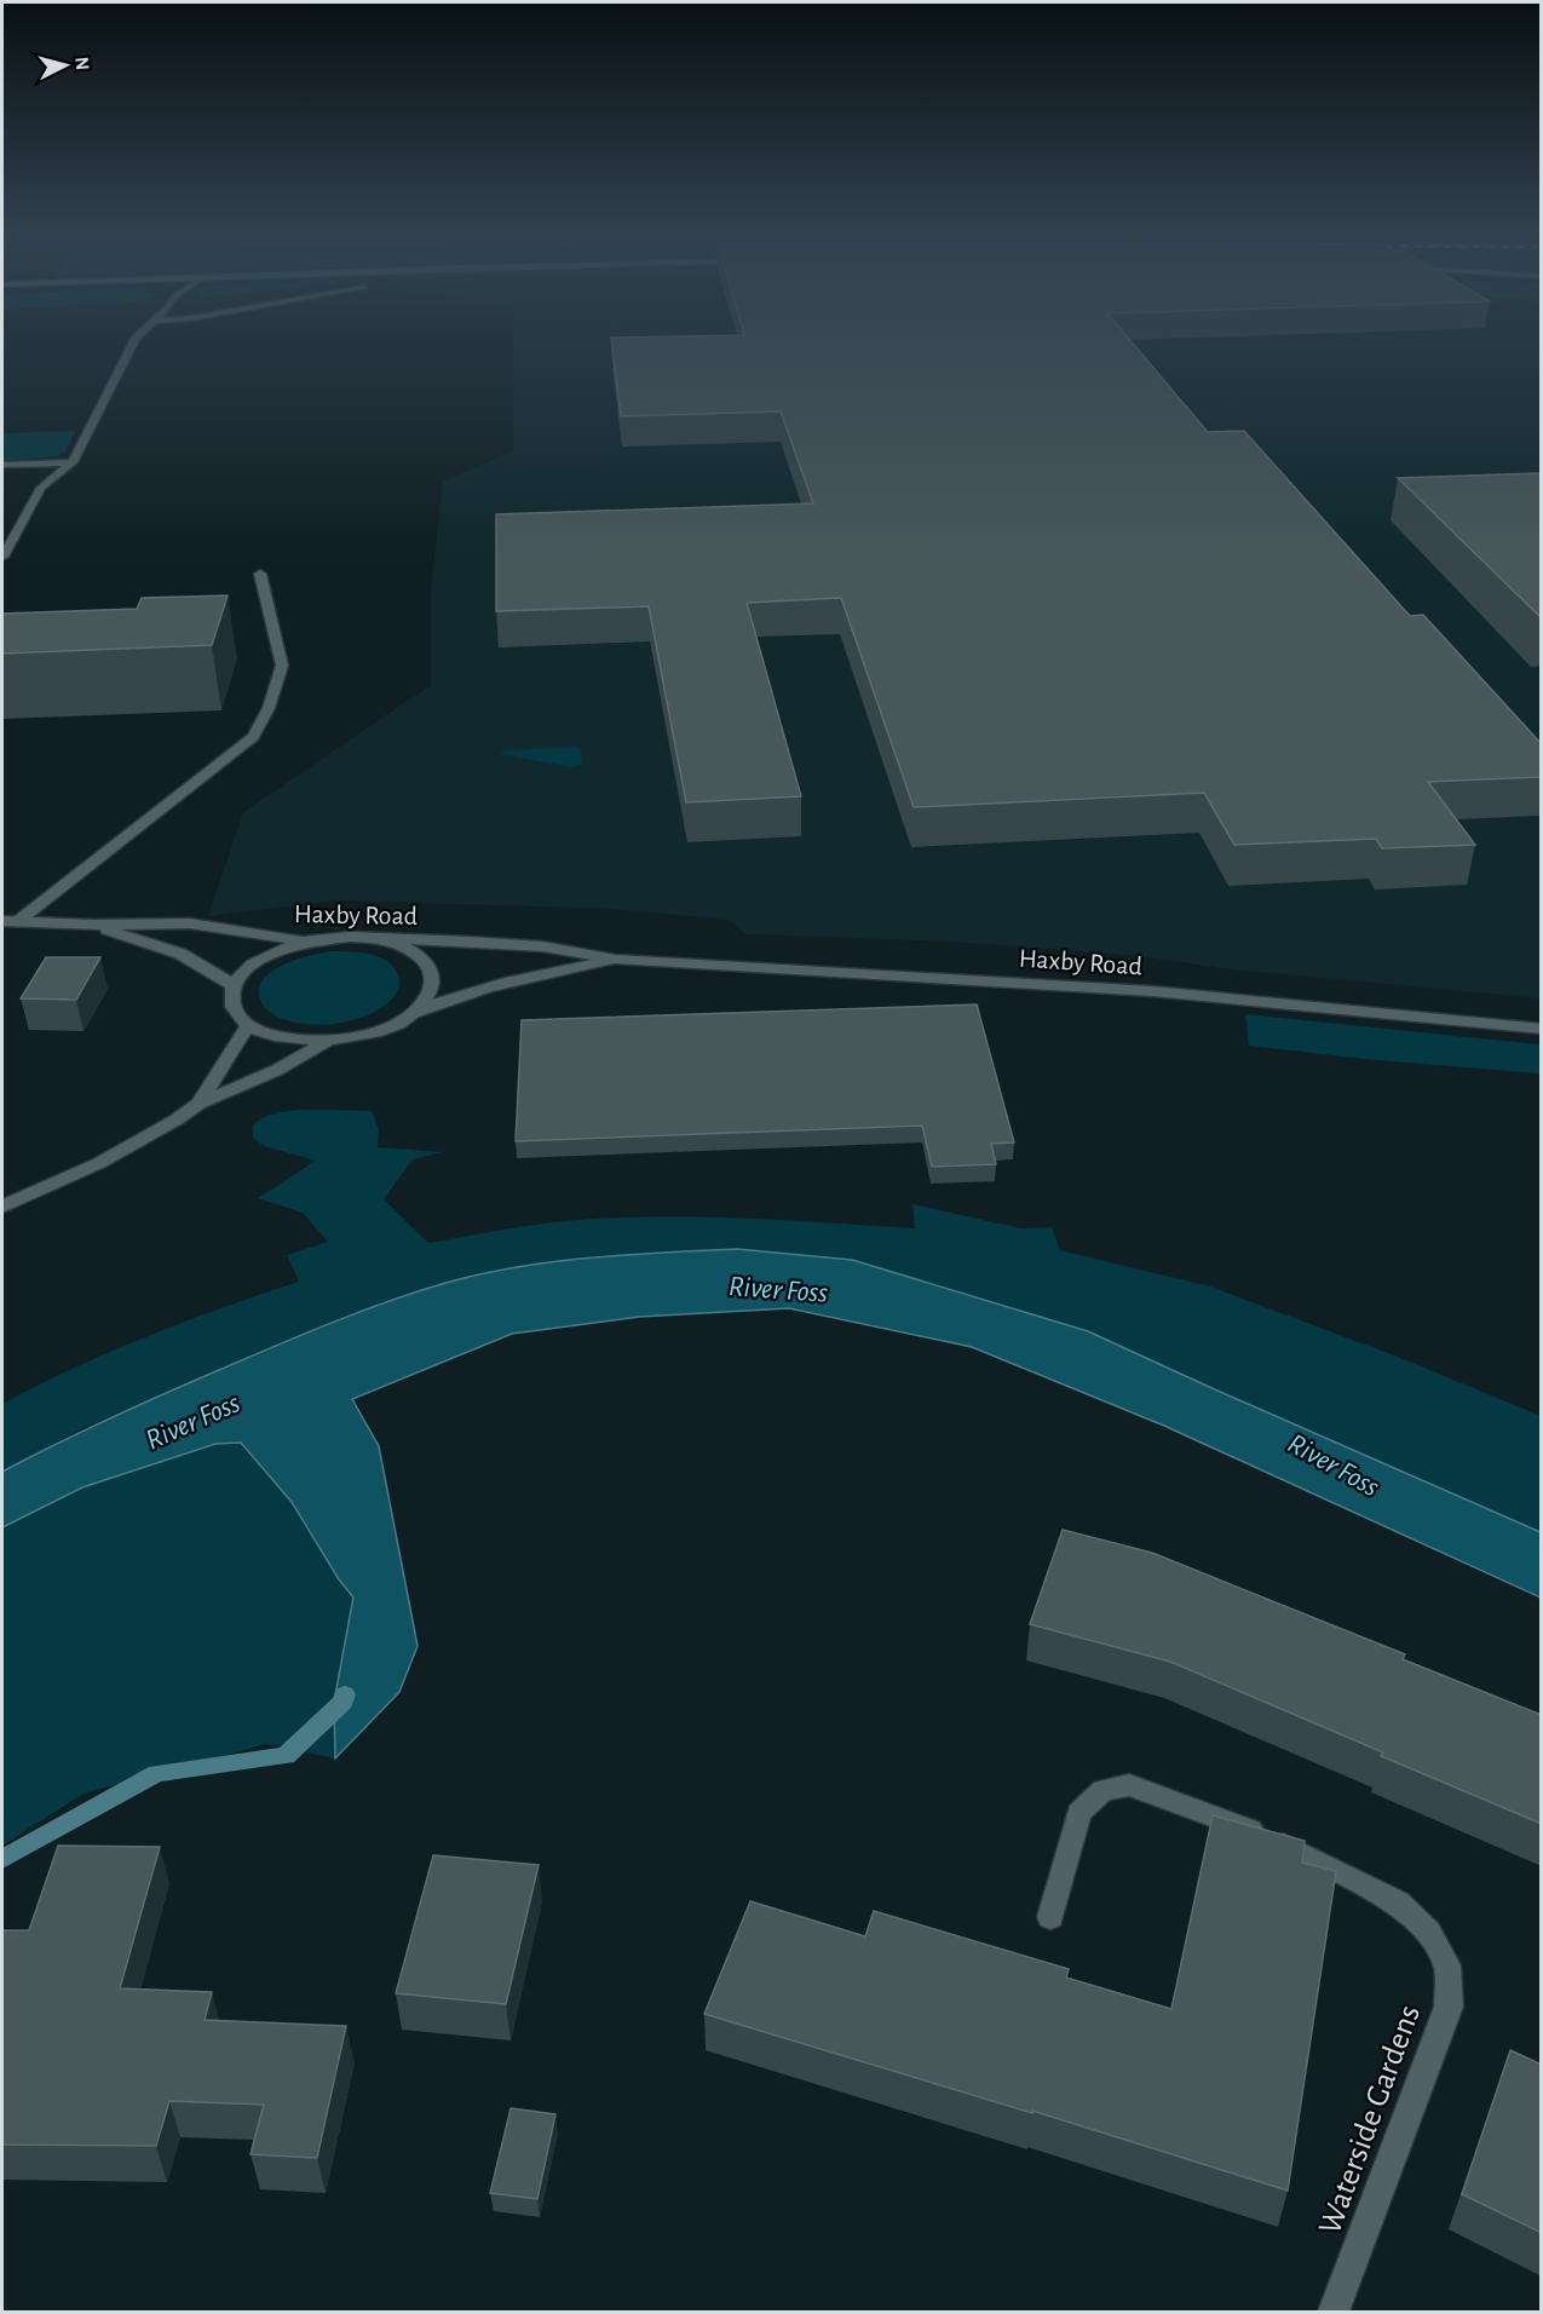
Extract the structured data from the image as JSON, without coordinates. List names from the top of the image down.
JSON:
{
  "streets": {
    "street": ["Haxby Road", "Waterside Gardens"]
  },
  "water": ["River Foss"],
  "north": "right"
}
